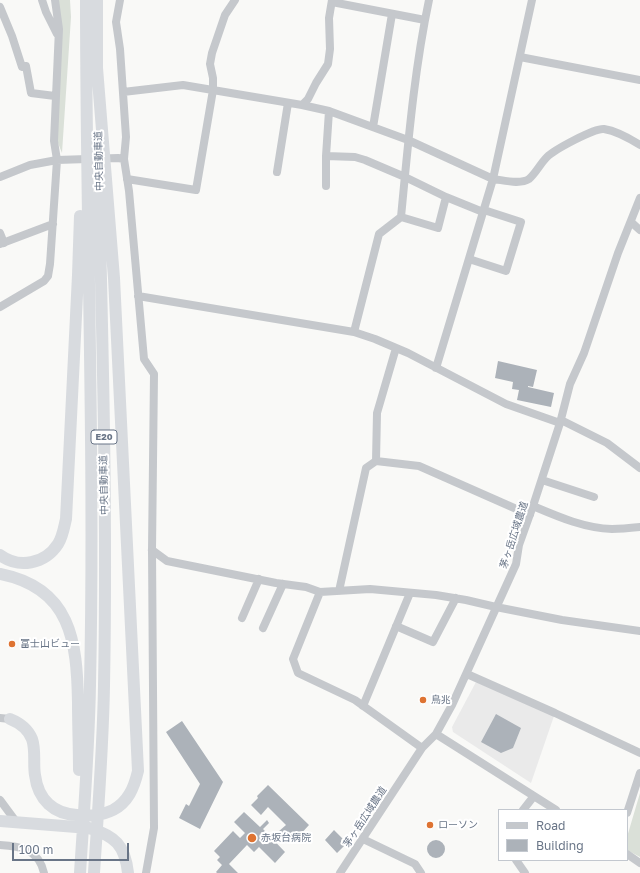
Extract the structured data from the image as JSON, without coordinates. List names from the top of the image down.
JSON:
{
  "streets": {
    "highway": ["中央自動車道", "E20"],
    "street": ["茅ヶ岳広域農道"]
  },
  "places": [
    "富士山ビュー",
    "鳥兆",
    "ローソン",
    "赤坂台病院"
  ],
  "legend": ["Road", "Building"],
  "scale_bar": "100 m"
}
